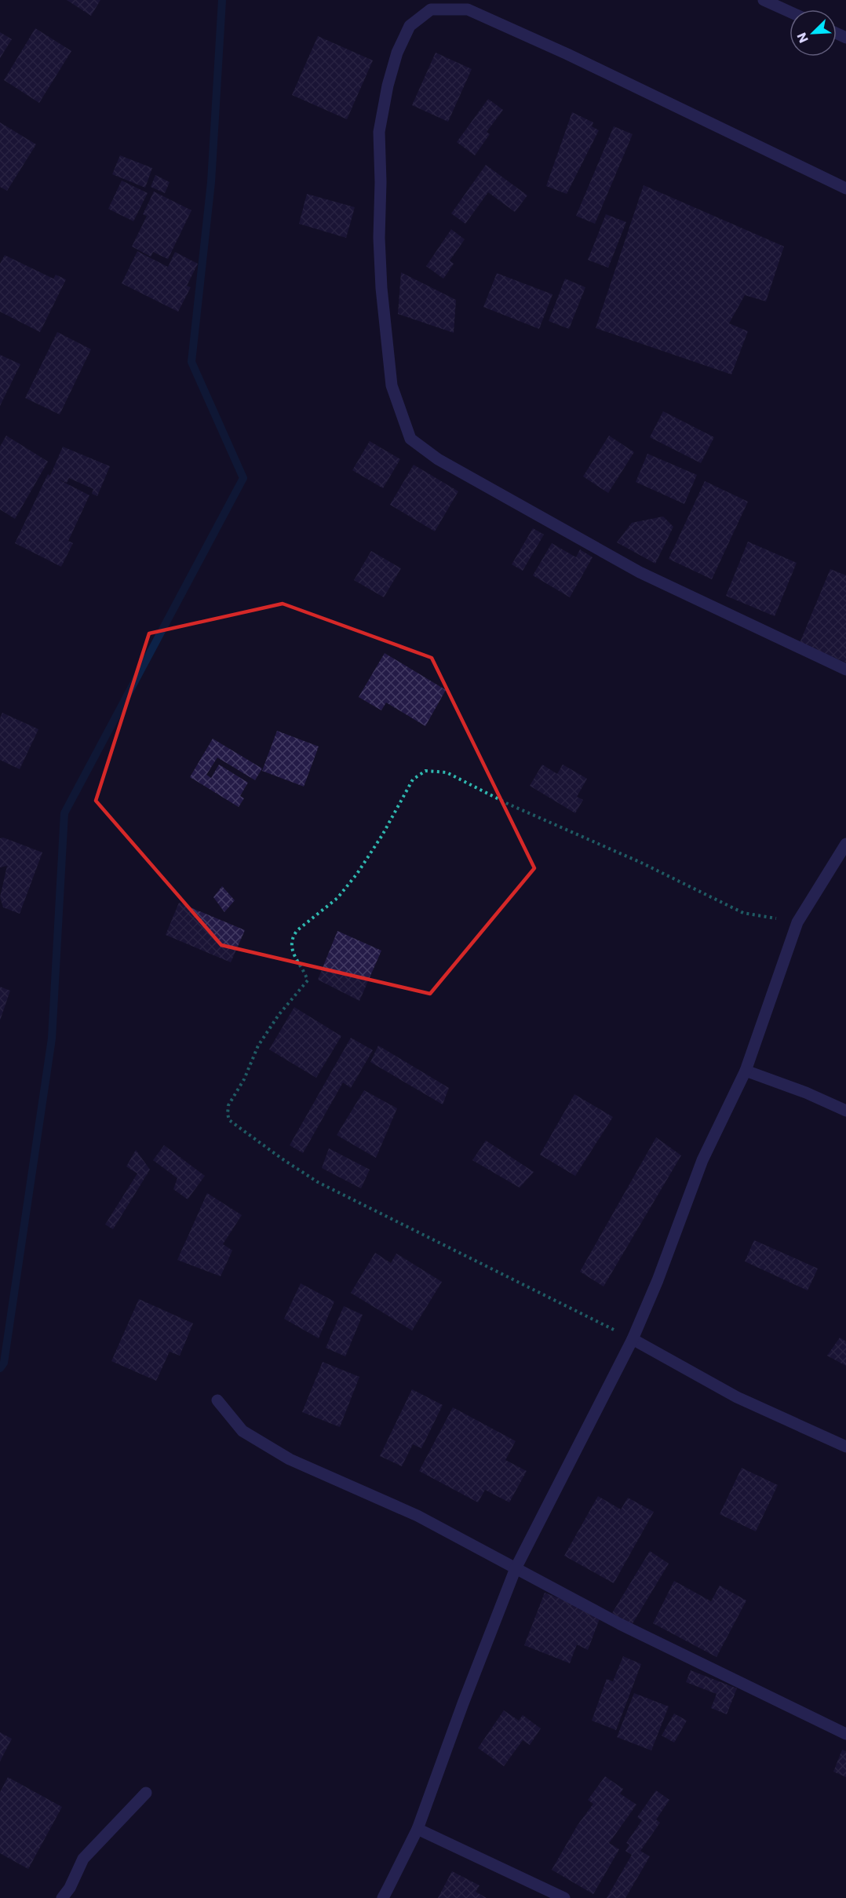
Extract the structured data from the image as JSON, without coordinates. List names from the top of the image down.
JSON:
{
  "north": "bottom left"
}
